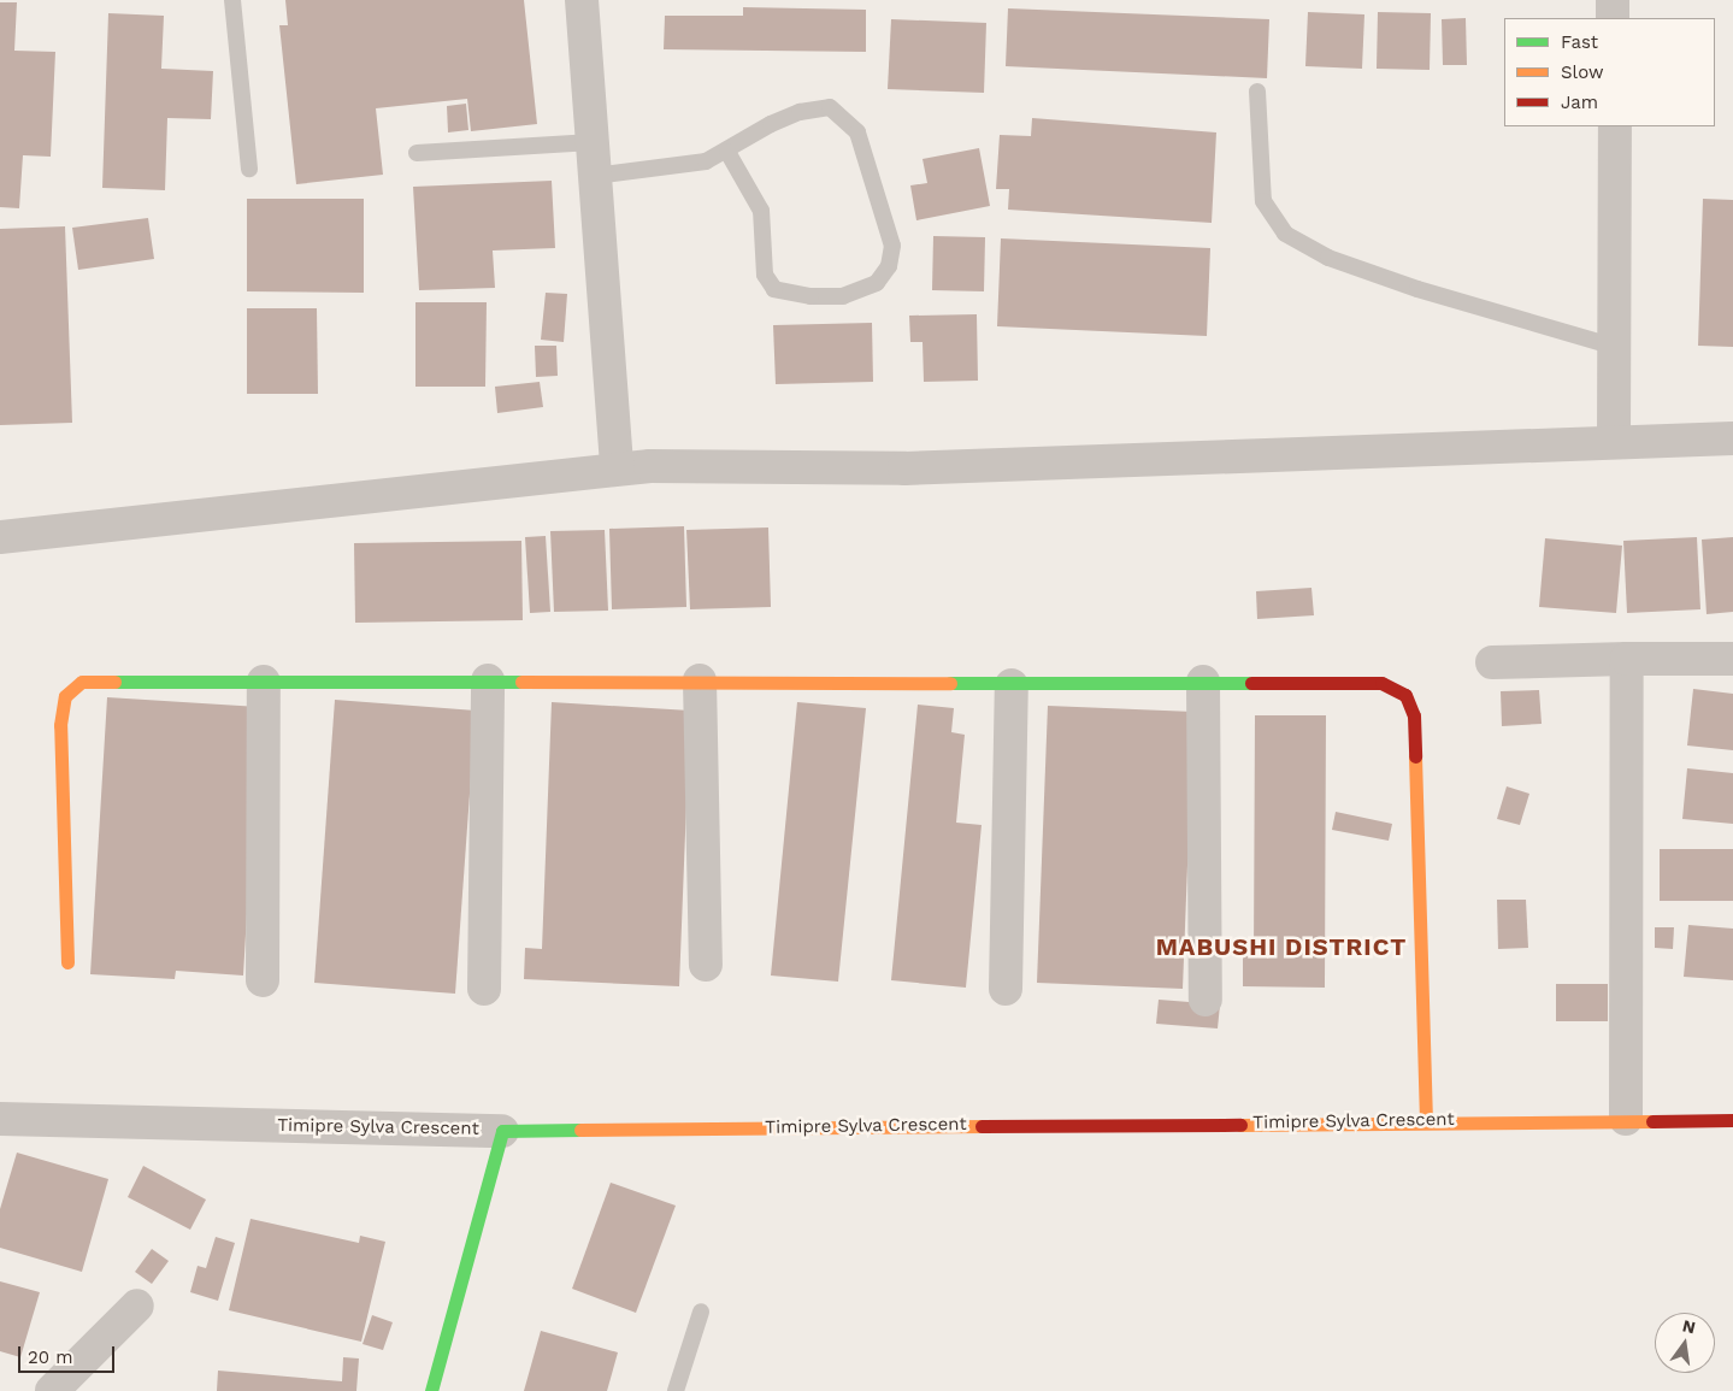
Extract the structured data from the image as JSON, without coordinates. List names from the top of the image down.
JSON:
{
  "streets": {
    "street": ["Timipre Sylva Crescent"]
  },
  "districts": ["MABUSHI DISTRICT"],
  "legend": ["Fast", "Slow", "Jam"],
  "scale_bar": "20 m",
  "north": "top"
}
